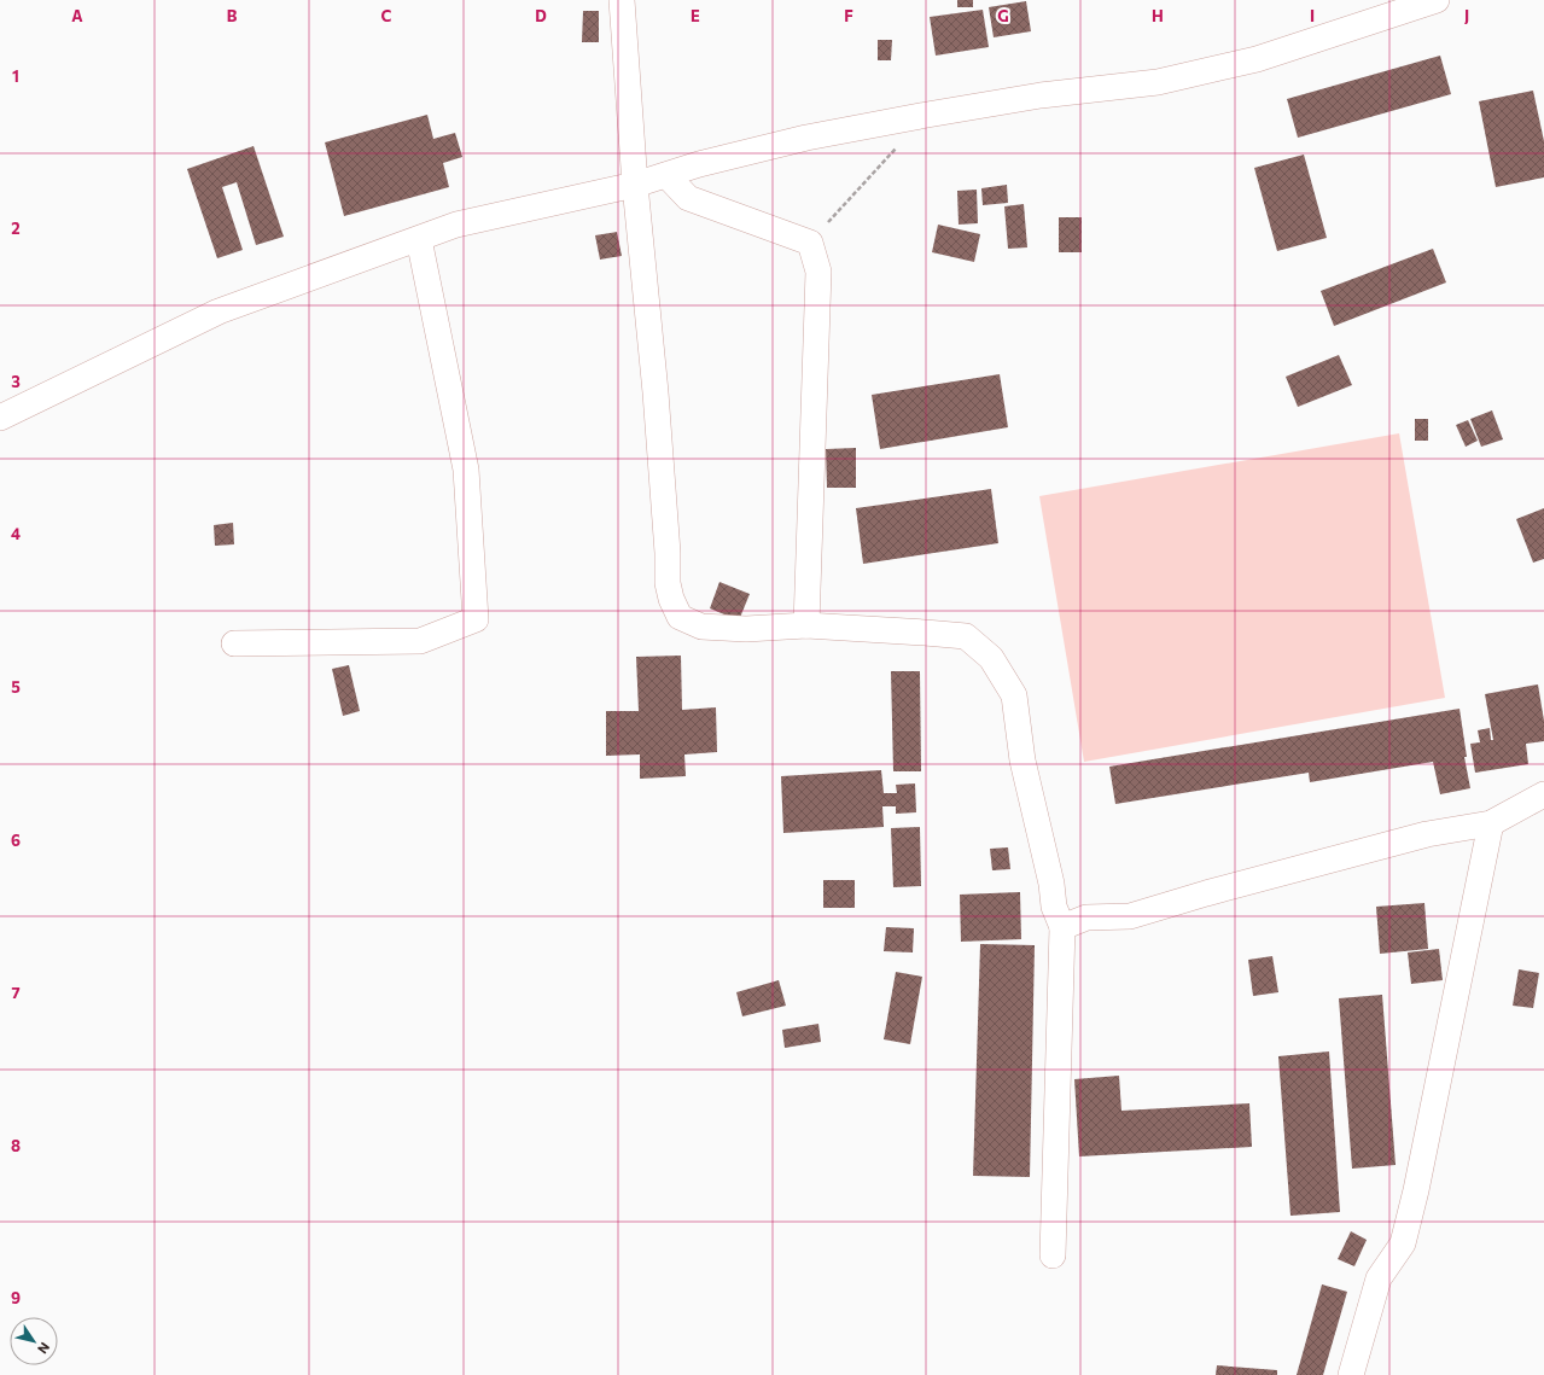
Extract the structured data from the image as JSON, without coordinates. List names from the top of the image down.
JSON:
{
  "north": "bottom right",
  "grid": {
    "columns": [
      "A",
      "B",
      "C",
      "D",
      "E",
      "F",
      "G",
      "H",
      "I",
      "J"
    ],
    "rows": [
      "1",
      "2",
      "3",
      "4",
      "5",
      "6",
      "7",
      "8",
      "9"
    ]
  }
}
